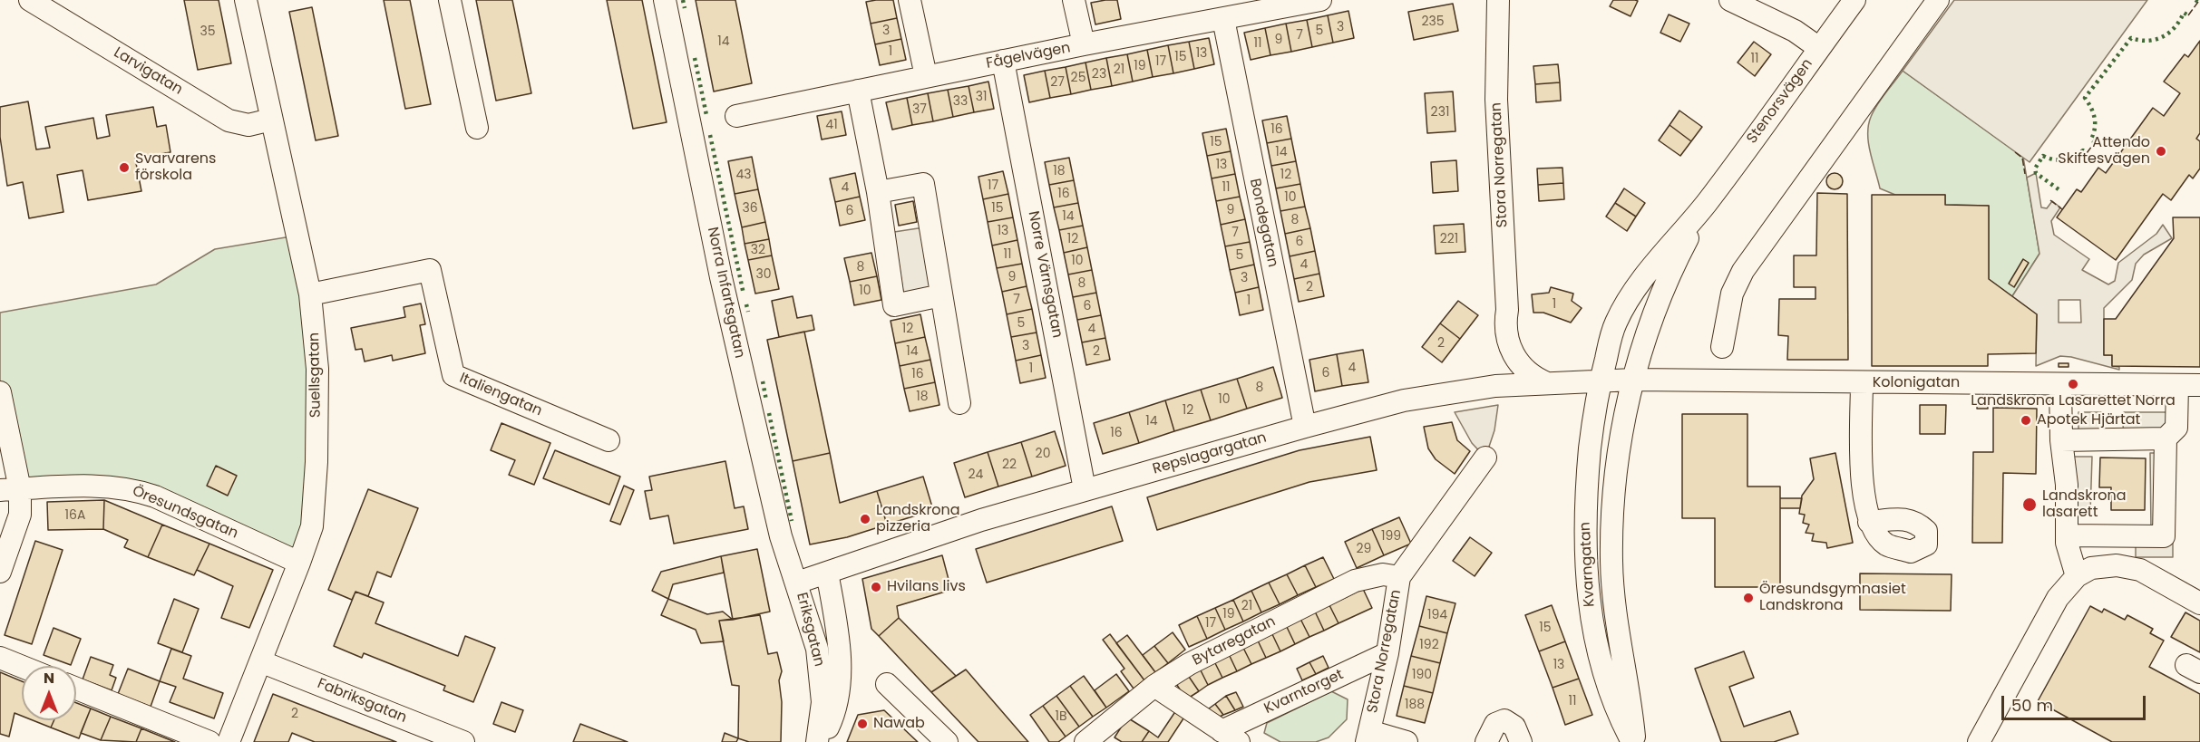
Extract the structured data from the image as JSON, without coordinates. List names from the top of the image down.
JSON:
{
  "streets": {
    "street": [
      "Fågelvägen",
      "Larvigatan",
      "Stenorsvägen",
      "Stora Norregatan",
      "Bondegatan",
      "Norre Värnsgatan",
      "Norra Infartsgatan",
      "Suellsgatan",
      "Kolonigatan",
      "Italiengatan",
      "Repslagargatan",
      "Öresundsgatan",
      "Kvarngatan",
      "Eriksgatan",
      "Bytaregatan",
      "Kvarntorget",
      "Fabriksgatan"
    ]
  },
  "crossings": [
    ["Fågelvägen", "Bondegatan"],
    ["Fågelvägen", "Norre Värnsgatan"],
    ["Larvigatan", "Suellsgatan"],
    ["Stenorsvägen", "Kolonigatan"],
    ["Stenorsvägen", "Repslagargatan"],
    ["Stenorsvägen", "Kvarngatan"],
    ["Stora Norregatan", "Repslagargatan"],
    ["Stora Norregatan", "Bytaregatan"],
    ["Stora Norregatan", "Kvarntorget"],
    ["Bondegatan", "Repslagargatan"],
    ["Norre Värnsgatan", "Repslagargatan"],
    ["Norra Infartsgatan", "Repslagargatan"],
    ["Norra Infartsgatan", "Eriksgatan"],
    ["Suellsgatan", "Italiengatan"],
    ["Suellsgatan", "Öresundsgatan"],
    ["Suellsgatan", "Fabriksgatan"],
    ["Kolonigatan", "Repslagargatan"],
    ["Kolonigatan", "Kvarngatan"],
    ["Repslagargatan", "Kvarngatan"],
    ["Repslagargatan", "Eriksgatan"],
    ["Bytaregatan", "Kvarntorget"]
  ],
  "places": [
    "Attendo Skiftesvägen",
    "Svarvarens förskola",
    "Landskrona Lasarettet Norra",
    "Apotek Hjärtat",
    "Landskrona lasarett",
    "Landskrona pizzeria",
    "Hvilans livs",
    "Öresundsgymnasiet Landskrona",
    "Nawab"
  ],
  "house_numbers": [
    "235",
    "3",
    "3",
    "5",
    "35",
    "7",
    "9",
    "14",
    "11",
    "1",
    "13",
    "15",
    "11",
    "17",
    "19",
    "21",
    "23",
    "25",
    "27",
    "31",
    "33",
    "37",
    "231",
    "41",
    "16",
    "15",
    "14",
    "13",
    "18",
    "43",
    "12",
    "17",
    "4",
    "11",
    "16",
    "10",
    "36",
    "15",
    "9",
    "6",
    "14",
    "8",
    "13",
    "7",
    "12",
    "221",
    "6",
    "32",
    "11",
    "5",
    "10",
    "4",
    "8",
    "30",
    "9",
    "3",
    "8",
    "2",
    "10",
    "7",
    "1",
    "1",
    "6",
    "5",
    "12",
    "4",
    "2",
    "3",
    "14",
    "2",
    "4",
    "1",
    "6",
    "16",
    "8",
    "18",
    "10",
    "12",
    "14",
    "16",
    "20",
    "22",
    "24",
    "16A",
    "199",
    "29",
    "21",
    "19",
    "194",
    "17",
    "15",
    "192",
    "13",
    "190",
    "11",
    "188",
    "2",
    "1B"
  ],
  "scale_bar": "50 m",
  "north": "top"
}
